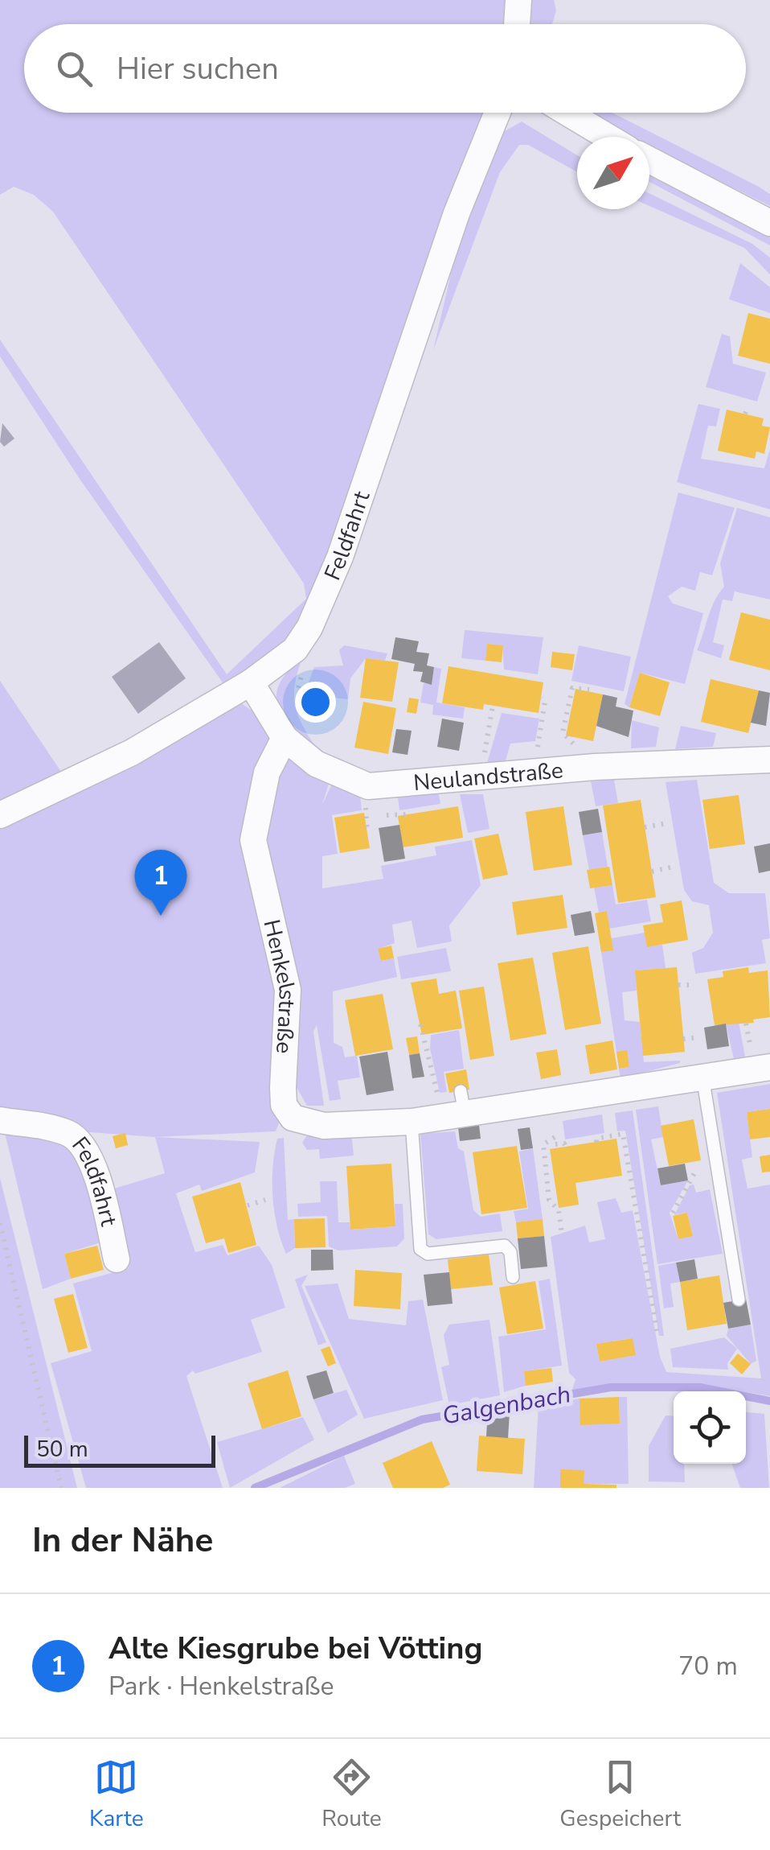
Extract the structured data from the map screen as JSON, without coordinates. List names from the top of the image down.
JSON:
{
  "streets": {
    "street": ["Feldfahrt", "Neulandstraße", "Henkelstraße"]
  },
  "crossings": [
    ["Feldfahrt", "Neulandstraße"],
    ["Neulandstraße", "Henkelstraße"]
  ],
  "water": ["Galgenbach"],
  "scale_bar": "50 m",
  "north": "top right",
  "page": {
    "search": "Hier suchen",
    "pins": "1",
    "scale": "50 m",
    "heading": "In der Nähe",
    "list": [
      {
        "mark": "1",
        "name": "Alte Kiesgrube bei Vötting",
        "note": "Park · Henkelstraße",
        "value": "70 m"
      }
    ],
    "nav": ["Karte", "Route", "Gespeichert"]
  }
}
